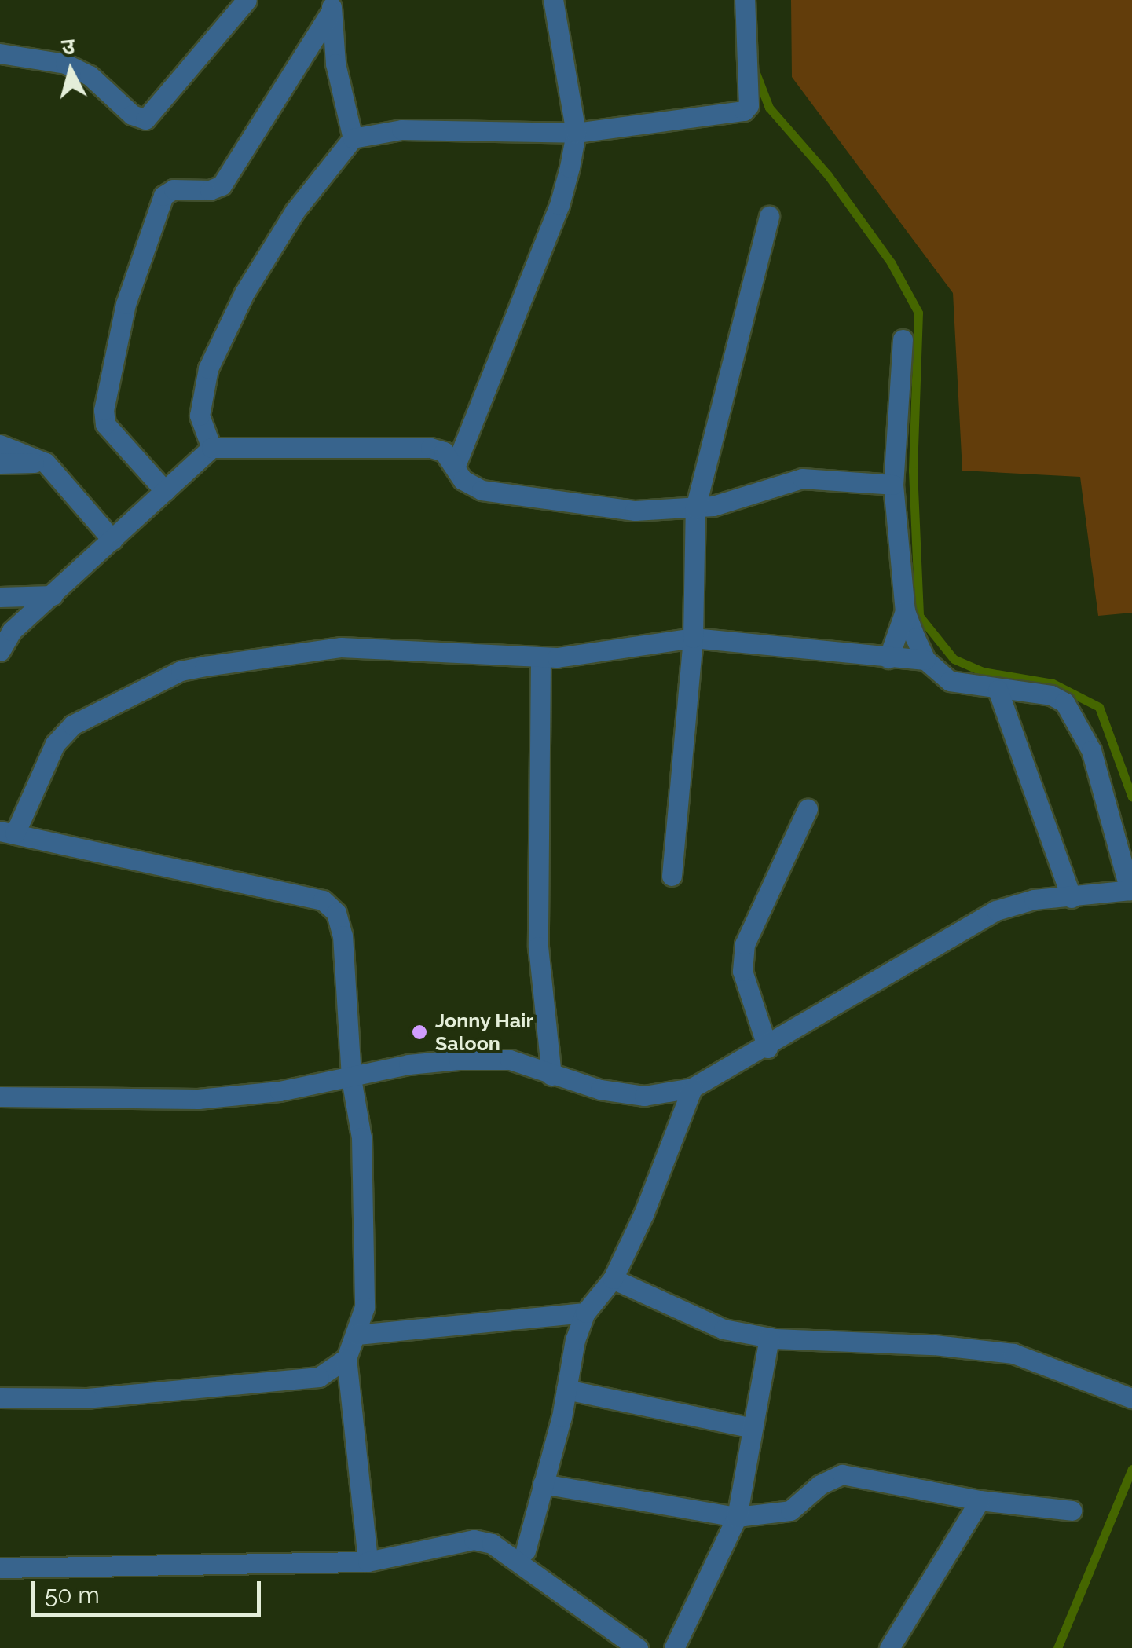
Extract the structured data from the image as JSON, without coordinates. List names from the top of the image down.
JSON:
{
  "places": ["Jonny Hair Saloon"],
  "scale_bar": "50 m",
  "north": "top"
}
